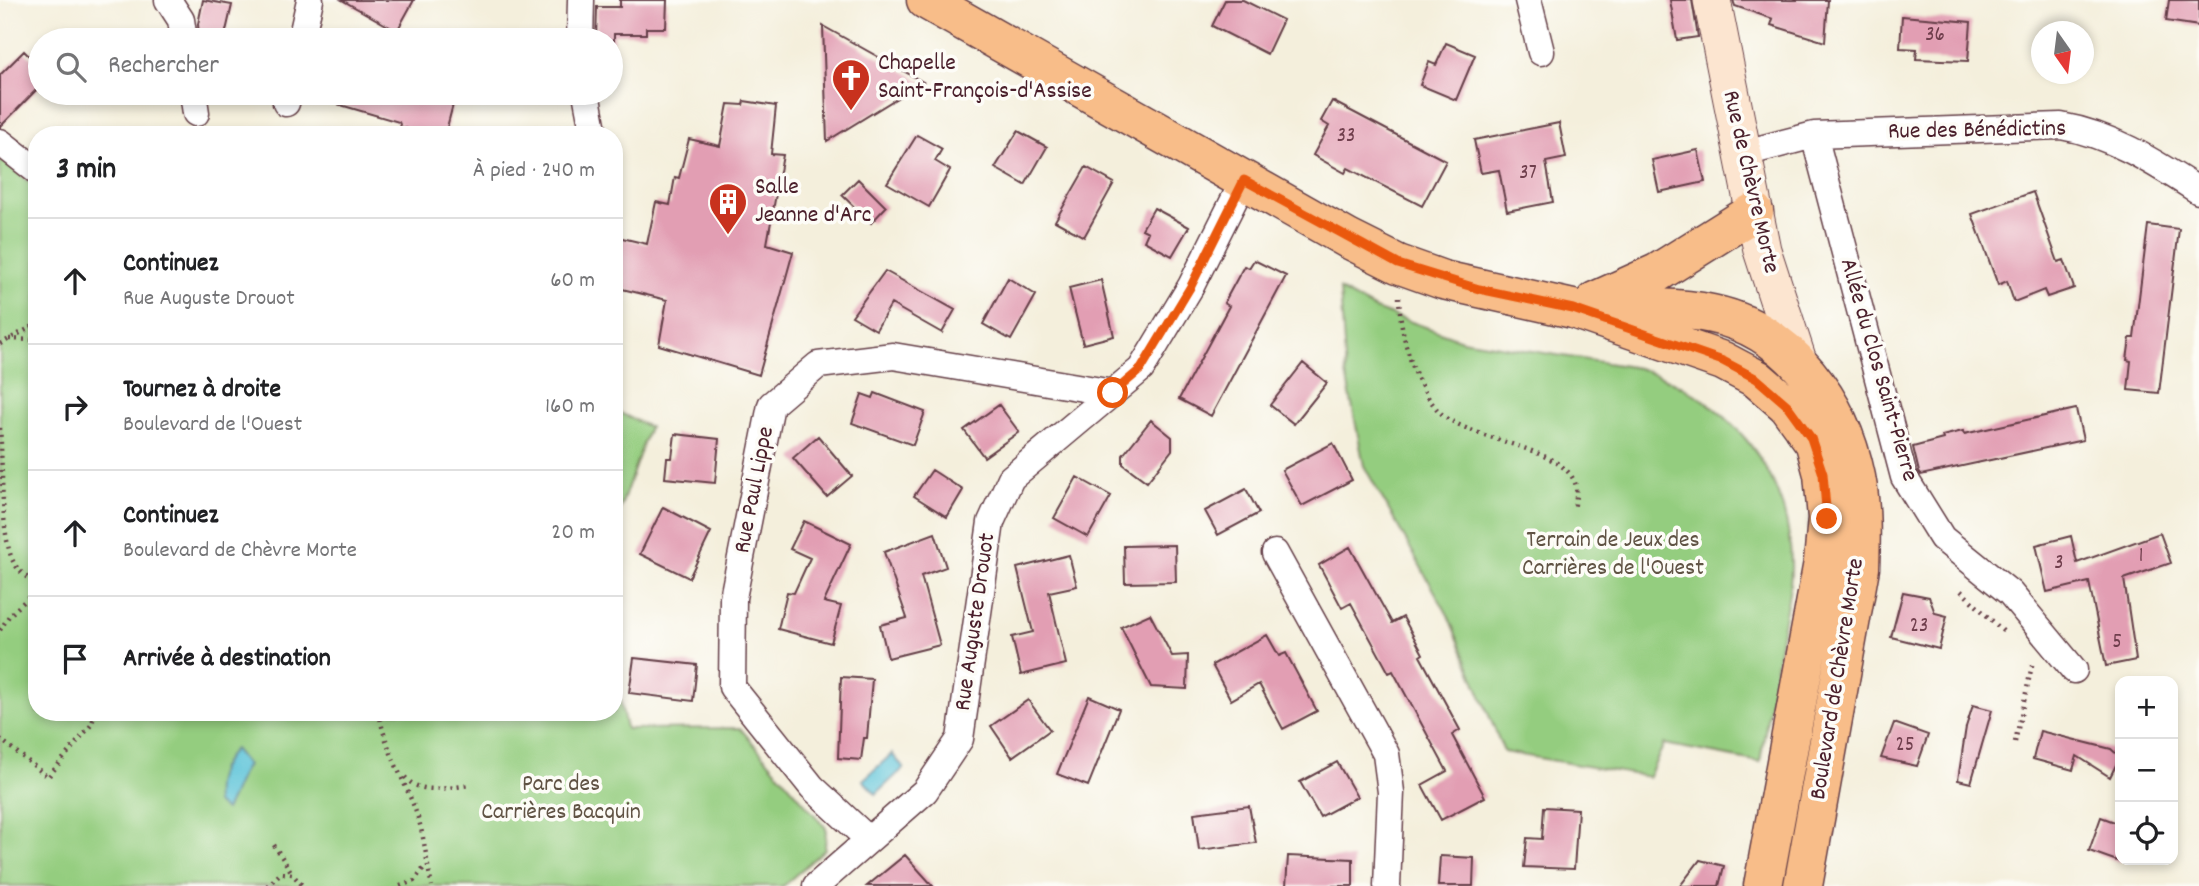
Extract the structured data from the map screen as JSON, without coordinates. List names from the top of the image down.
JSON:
{
  "streets": {
    "main road": ["Boulevard de Chèvre Morte"],
    "street": [
      "Rue des Bénédictins",
      "Rue de Chèvre Morte",
      "Allée du Clos Saint-Pierre",
      "Rue Paul Lippe",
      "Rue Auguste Drouot"
    ]
  },
  "crossings": [
    ["Rue des Bénédictins", "Rue de Chèvre Morte"],
    ["Rue des Bénédictins", "Allée du Clos Saint-Pierre"],
    ["Rue de Chèvre Morte", "Boulevard de Chèvre Morte"],
    ["Rue Paul Lippe", "Rue Auguste Drouot"]
  ],
  "parks": ["Terrain de Jeux des Carrières de l'Ouest", "Parc des Carrières Bacquin"],
  "places": {
    "church": ["Chapelle Saint-François-d'Assise"],
    "building": ["Salle Jeanne d'Arc"]
  },
  "house_numbers": [
    "36",
    "33",
    "37",
    "1",
    "3",
    "23",
    "5",
    "25"
  ],
  "north": "bottom",
  "page": {
    "search": "Rechercher",
    "heading": ["3 min", "À pied · 240 m"],
    "list": [
      ["Continuez", "Rue Auguste Drouot", "60 m"],
      ["Tournez à droite", "Boulevard de l'Ouest", "160 m"],
      ["Continuez", "Boulevard de Chèvre Morte", "20 m"],
      "Arrivée à destination"
    ],
    "map_buttons": ["+", "−"]
  }
}
